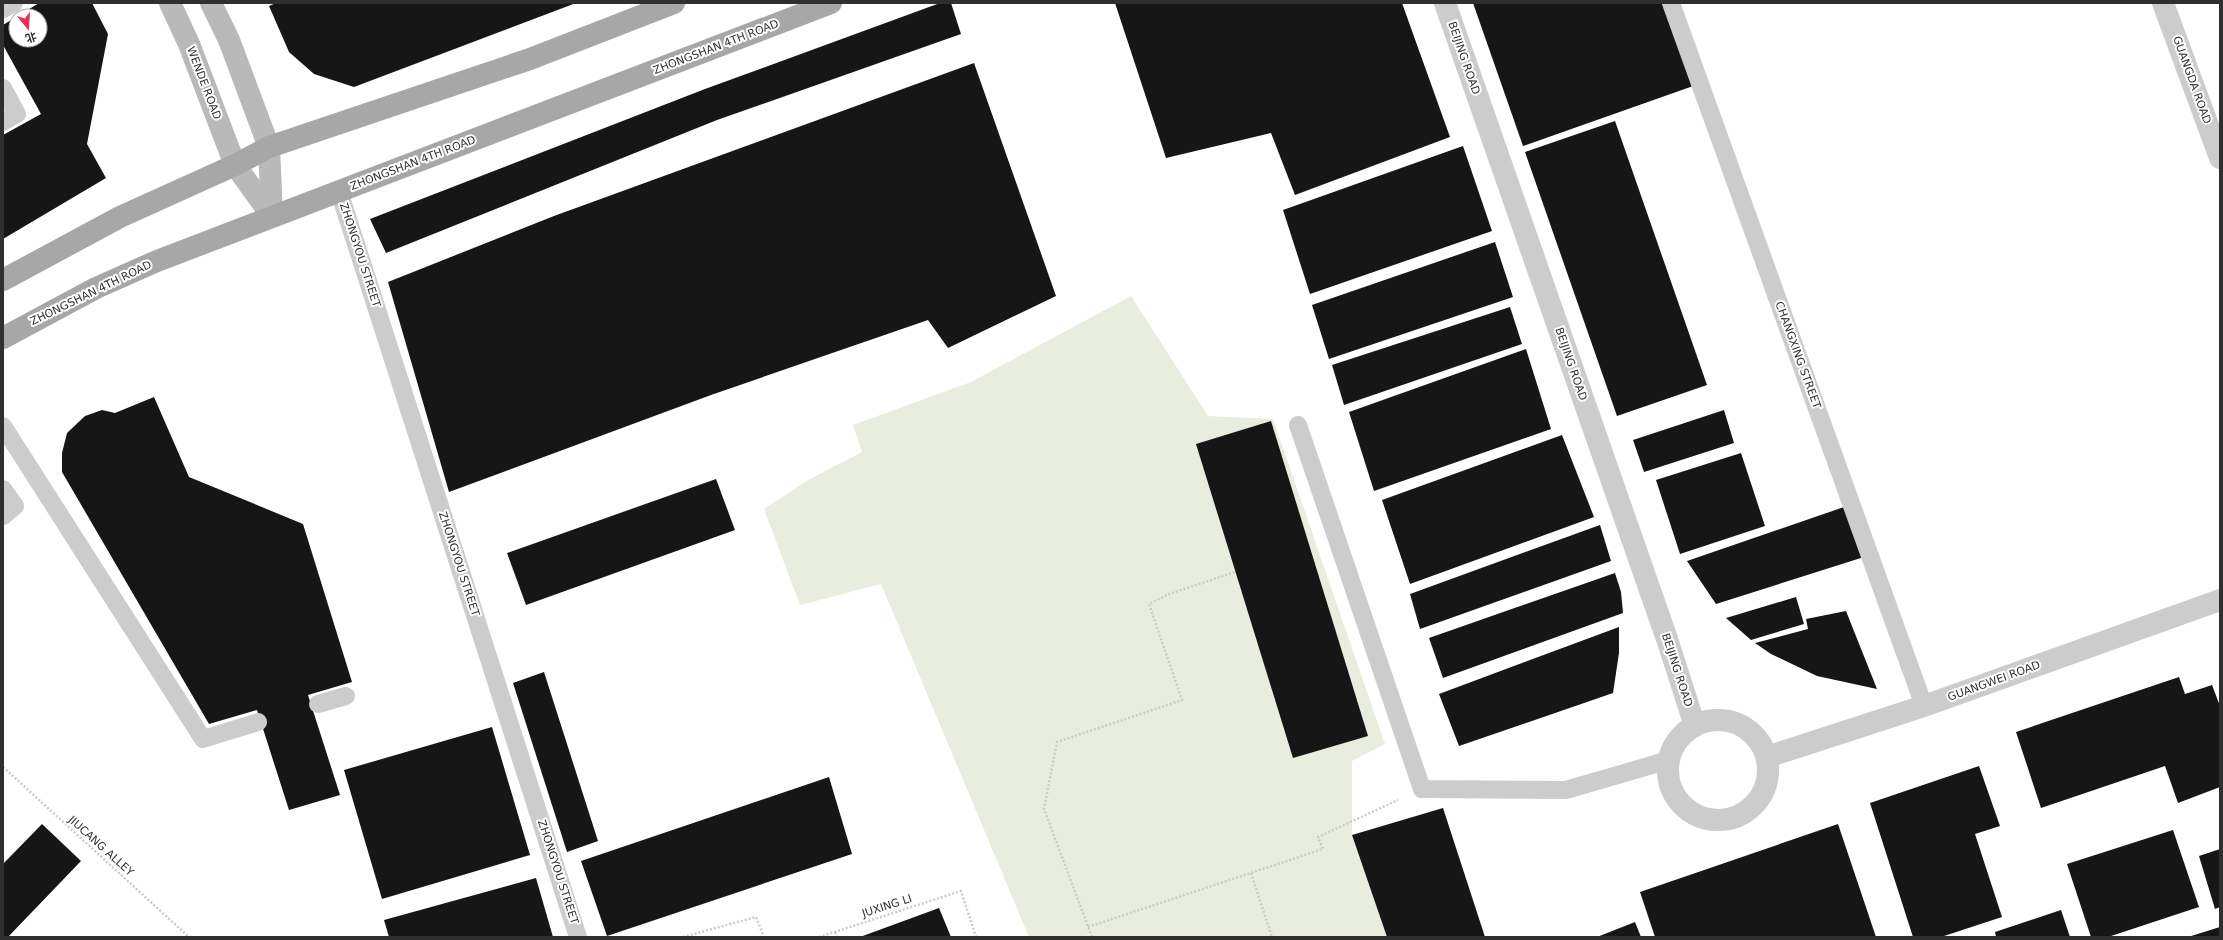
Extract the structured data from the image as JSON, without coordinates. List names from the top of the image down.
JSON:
{
  "streets": {
    "main road": ["ZHONGSHAN 4TH ROAD", "WENDE ROAD"],
    "street": ["BEIJING ROAD", "GUANGDA ROAD", "GUANGWEI ROAD"],
    "lane": ["ZHONGYOU STREET", "CHANGXING STREET"],
    "path": ["JIUCANG ALLEY", "JUXING LI"]
  },
  "crossings": [
    ["ZHONGSHAN 4TH ROAD", "WENDE ROAD"],
    ["ZHONGSHAN 4TH ROAD", "ZHONGYOU STREET"],
    ["BEIJING ROAD", "GUANGWEI ROAD"],
    ["CHANGXING STREET", "GUANGWEI ROAD"]
  ],
  "north": "bottom"
}
